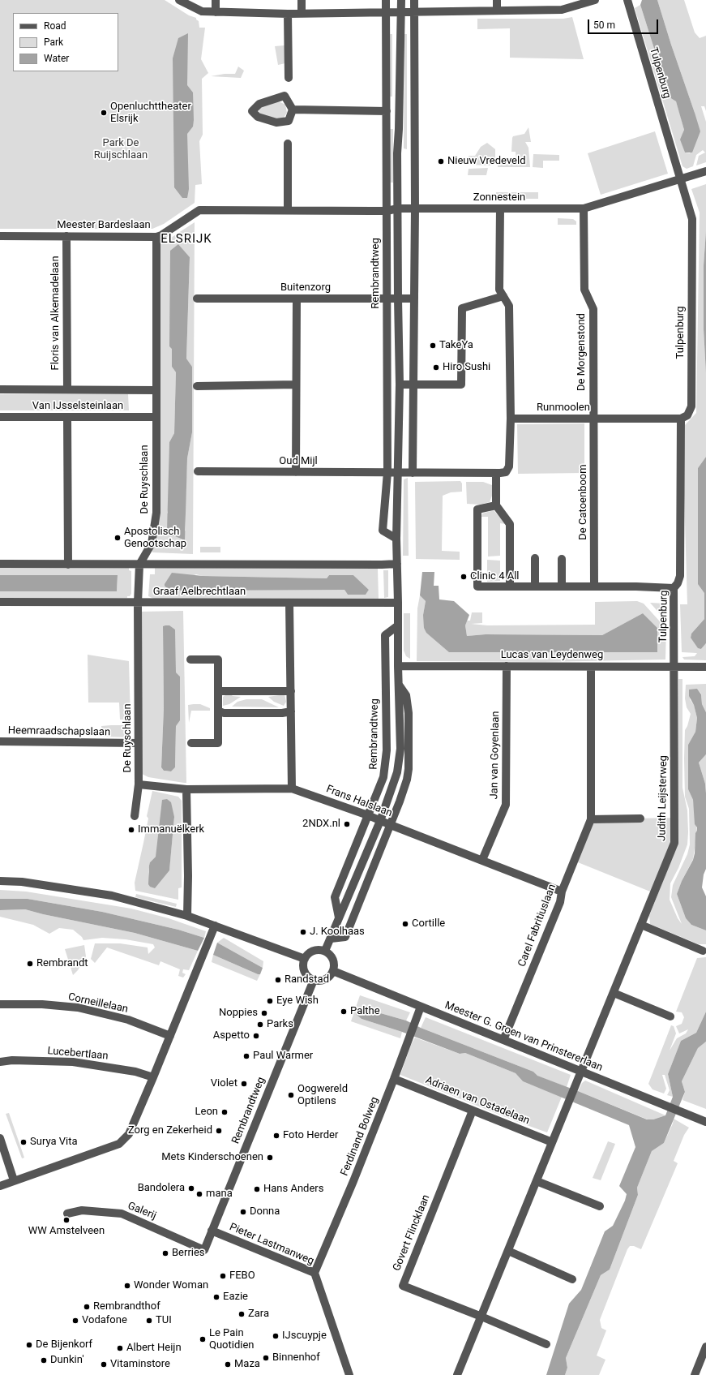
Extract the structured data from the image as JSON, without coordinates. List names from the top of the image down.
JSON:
{
  "streets": {
    "street": [
      "Tulpenburg",
      "Zonnestein",
      "Meester Bardeslaan",
      "Rembrandtweg",
      "Buitenzorg",
      "Floris van Alkemadelaan",
      "De Morgenstond",
      "Van IJsselsteinlaan",
      "Runmoolen",
      "Oud Mijl",
      "De Ruyschlaan",
      "De Catoenboom",
      "Graaf Aelbrechtlaan",
      "Lucas van Leydenweg",
      "Heemraadschapslaan",
      "Jan van Goyenlaan",
      "Judith Leijsterweg",
      "Frans Halslaan",
      "Carel Fabritiuslaan",
      "Corneillelaan",
      "Meester G. Groen van Prinstererlaan",
      "Lucebertlaan",
      "Adriaen van Ostadelaan",
      "Ferdinand Bolweg",
      "Galerij",
      "Govert Flincklaan",
      "Pieter Lastmanweg"
    ]
  },
  "crossings": [
    ["Tulpenburg", "Zonnestein"],
    ["Tulpenburg", "Runmoolen"],
    ["Tulpenburg", "Lucas van Leydenweg"],
    ["Tulpenburg", "Judith Leijsterweg"],
    ["Zonnestein", "Meester Bardeslaan"],
    ["Zonnestein", "Rembrandtweg"],
    ["Zonnestein", "De Morgenstond"],
    ["Meester Bardeslaan", "Floris van Alkemadelaan"],
    ["Meester Bardeslaan", "De Ruyschlaan"],
    ["Rembrandtweg", "Buitenzorg"],
    ["Rembrandtweg", "Oud Mijl"],
    ["Rembrandtweg", "Graaf Aelbrechtlaan"],
    ["Rembrandtweg", "Lucas van Leydenweg"],
    ["Rembrandtweg", "Frans Halslaan"],
    ["Rembrandtweg", "Meester G. Groen van Prinstererlaan"],
    ["Rembrandtweg", "Galerij"],
    ["Rembrandtweg", "Pieter Lastmanweg"],
    ["Floris van Alkemadelaan", "Van IJsselsteinlaan"],
    ["De Morgenstond", "Runmoolen"],
    ["De Morgenstond", "De Catoenboom"],
    ["Van IJsselsteinlaan", "De Ruyschlaan"],
    ["Runmoolen", "De Catoenboom"],
    ["De Ruyschlaan", "Graaf Aelbrechtlaan"],
    ["De Ruyschlaan", "Heemraadschapslaan"],
    ["De Ruyschlaan", "Frans Halslaan"],
    ["Lucas van Leydenweg", "Jan van Goyenlaan"],
    ["Lucas van Leydenweg", "Judith Leijsterweg"],
    ["Lucas van Leydenweg", "Carel Fabritiuslaan"],
    ["Jan van Goyenlaan", "Frans Halslaan"],
    ["Judith Leijsterweg", "Meester G. Groen van Prinstererlaan"],
    ["Judith Leijsterweg", "Adriaen van Ostadelaan"],
    ["Judith Leijsterweg", "Govert Flincklaan"],
    ["Frans Halslaan", "Carel Fabritiuslaan"],
    ["Carel Fabritiuslaan", "Meester G. Groen van Prinstererlaan"],
    ["Meester G. Groen van Prinstererlaan", "Ferdinand Bolweg"],
    ["Adriaen van Ostadelaan", "Ferdinand Bolweg"],
    ["Adriaen van Ostadelaan", "Govert Flincklaan"],
    ["Ferdinand Bolweg", "Pieter Lastmanweg"]
  ],
  "districts": ["ELSRIJK"],
  "parks": ["Park De Ruijschlaan"],
  "places": [
    "Openluchttheater Elsrijk",
    "Nieuw Vredeveld",
    "TakeYa",
    "Hiro Sushi",
    "Apostolisch Genootschap",
    "Clinic 4 All",
    "2NDX.nl",
    "Immanuëlkerk",
    "Cortille",
    "J. Koolhaas",
    "Rembrandt",
    "Randstad",
    "Eye Wish",
    "Palthe",
    "Noppies",
    "Parks",
    "Aspetto",
    "Paul Warmer",
    "Violet",
    "Oogwereld Optilens",
    "Leon",
    "Zorg en Zekerheid",
    "Foto Herder",
    "Surya Vita",
    "Mets Kinderschoenen",
    "Bandolera",
    "Hans Anders",
    "mana",
    "Donna",
    "WW Amstelveen",
    "Berries",
    "FEBO",
    "Wonder Woman",
    "Eazie",
    "Rembrandthof",
    "Zara",
    "Vodafone",
    "TUI",
    "IJscuypje",
    "Le Pain Quotidien",
    "De Bijenkorf",
    "Albert Heijn",
    "Binnenhof",
    "Dunkin'",
    "Vitaminstore",
    "Maza"
  ],
  "legend": ["Road", "Park", "Water"],
  "scale_bar": "50 m"
}
